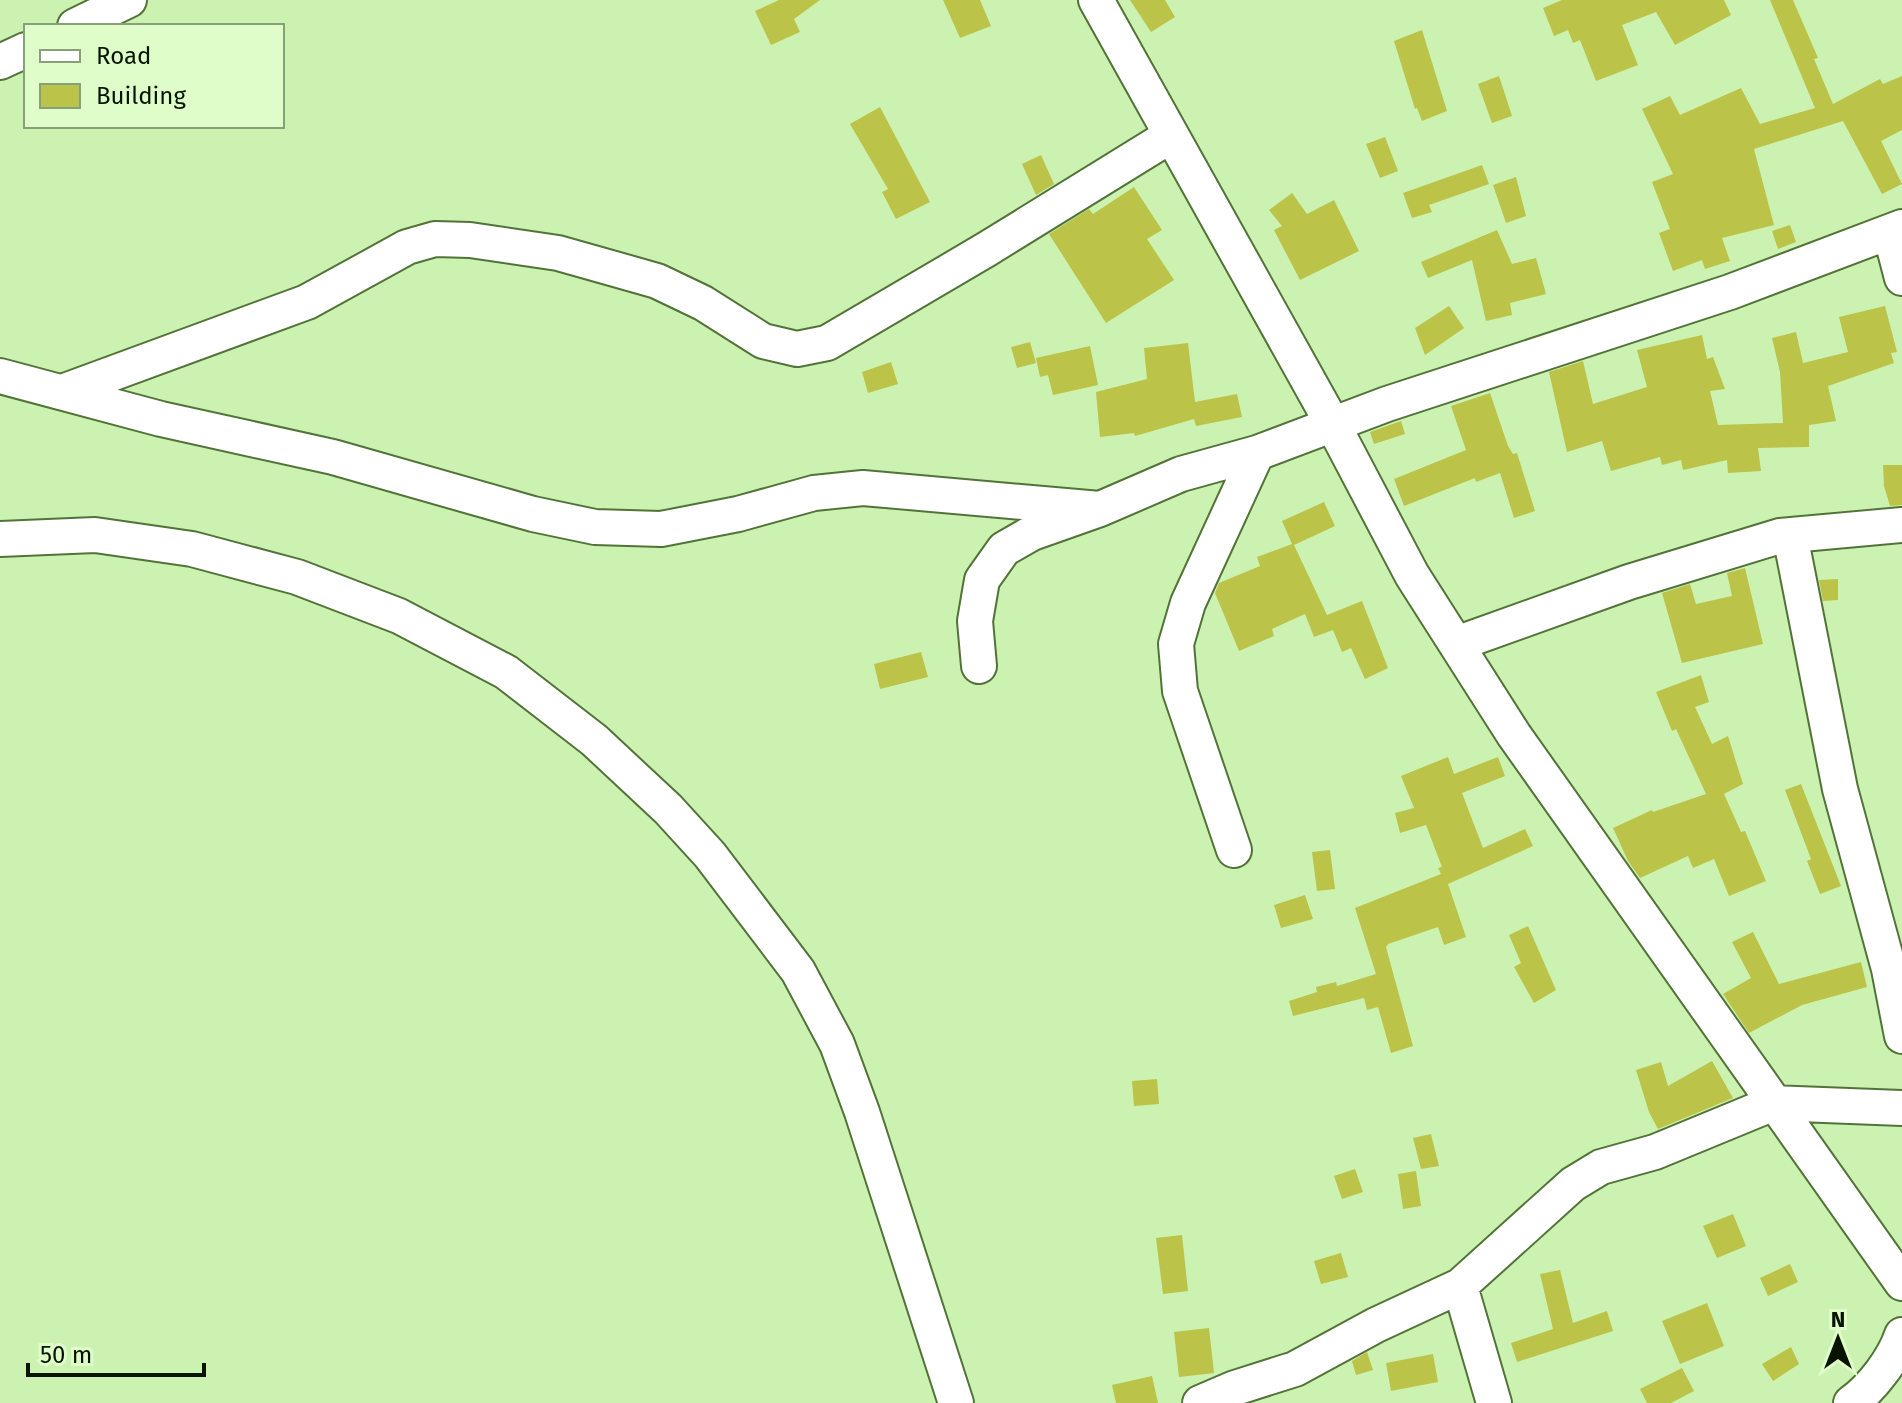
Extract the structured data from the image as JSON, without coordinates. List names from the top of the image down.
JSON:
{
  "legend": ["Road", "Building"],
  "scale_bar": "50 m",
  "north": "top"
}
